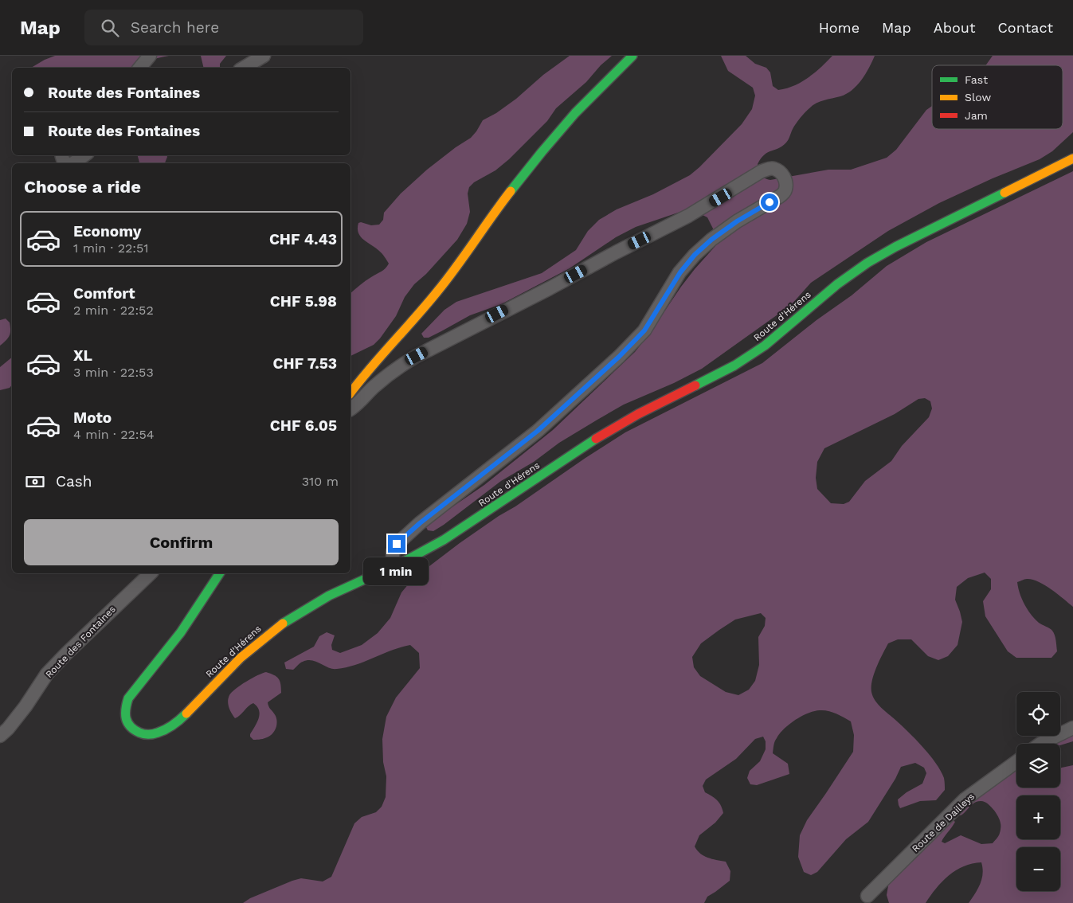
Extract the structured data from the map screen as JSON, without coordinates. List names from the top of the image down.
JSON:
{
  "streets": {
    "main road": ["Route d'Hérens"],
    "street": ["Route des Fontaines", "Route de Dailleys"]
  },
  "legend": ["Fast", "Slow", "Jam"],
  "page": {
    "header": "Map",
    "search": "Search here",
    "nav": [
      "Home",
      "Map",
      "About",
      "Contact"
    ],
    "banner": ["Route des Fontaines", "Route des Fontaines"],
    "heading": "Choose a ride",
    "list": [
      {
        "name": "Economy",
        "note": "1 min · 22:51",
        "value": "CHF 4.43"
      },
      {
        "name": "Comfort",
        "note": "2 min · 22:52",
        "value": "CHF 5.98"
      },
      {
        "name": "XL",
        "note": "3 min · 22:53",
        "value": "CHF 7.53"
      },
      {
        "name": "Moto",
        "note": "4 min · 22:54",
        "value": "CHF 6.05"
      }
    ],
    "pay": ["Cash", "310 m"],
    "buttons": "Confirm",
    "bubble": "1 min",
    "map_buttons": ["+", "−"]
  }
}
